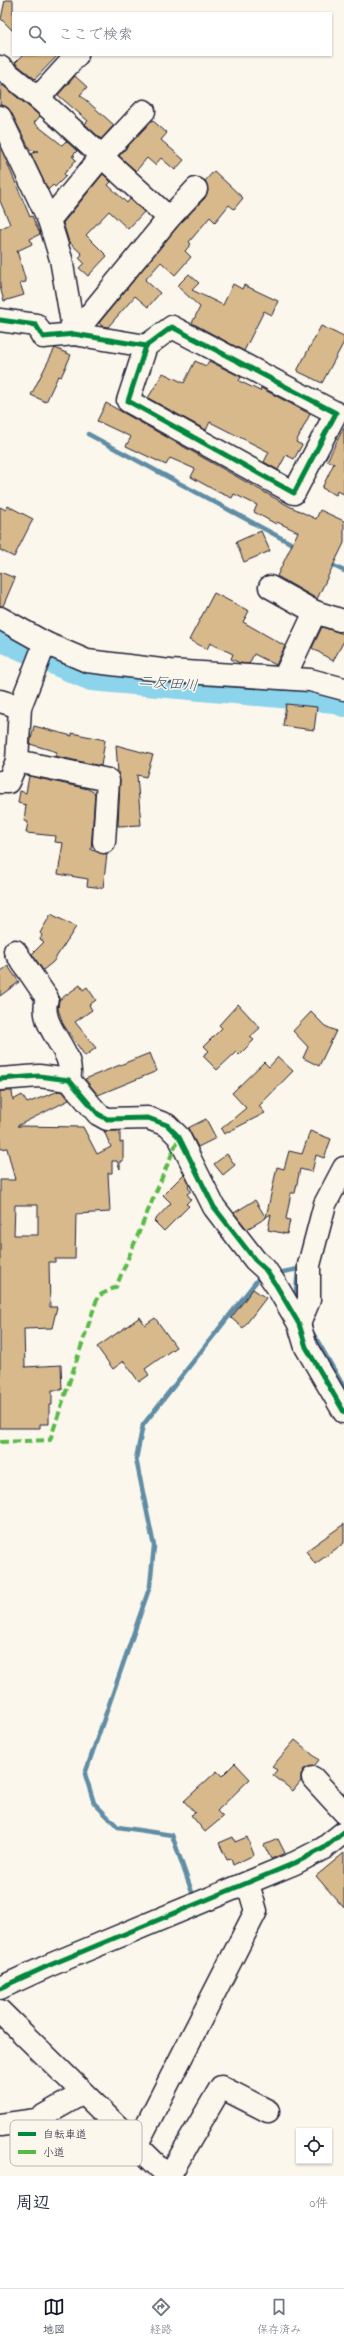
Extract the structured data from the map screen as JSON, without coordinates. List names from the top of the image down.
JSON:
{
  "water": ["二反田川"],
  "legend": ["自転車道", "小道"],
  "page": {
    "search": "ここで検索",
    "heading": ["周辺", "0件"],
    "nav": ["地図", "経路", "保存済み"]
  }
}
